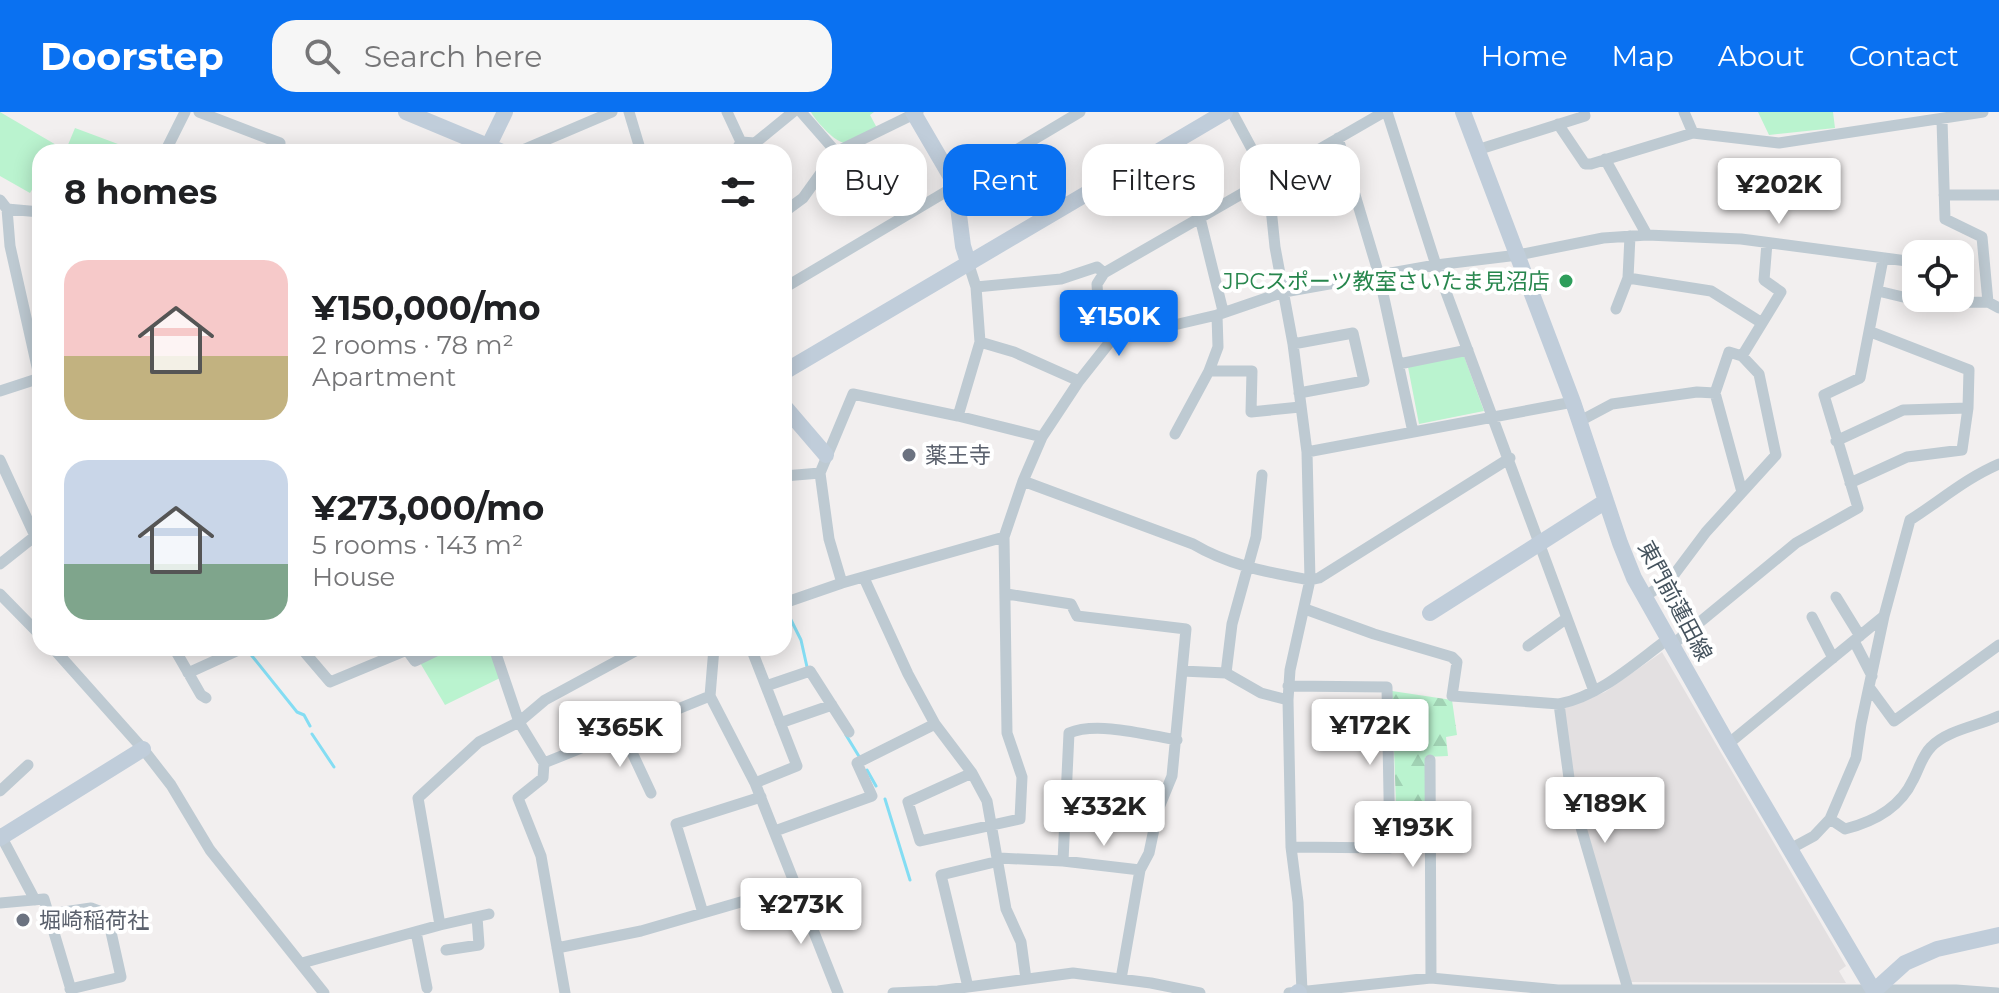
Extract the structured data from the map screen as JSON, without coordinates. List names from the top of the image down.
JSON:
{
  "streets": {
    "street": ["東門前蓮田線"]
  },
  "places": ["JPCスポーツ教室さいたま見沼店", "薬王寺", "堀崎稲荷社"],
  "page": {
    "header": "Doorstep",
    "search": "Search here",
    "nav": [
      "Home",
      "Map",
      "About",
      "Contact"
    ],
    "chip": [
      "Buy",
      "Rent",
      "Filters",
      "New"
    ],
    "heading": "8 homes",
    "price": [
      "¥202K",
      "¥150K",
      "¥172K",
      "¥365K",
      "¥189K",
      "¥332K",
      "¥193K",
      "¥273K"
    ],
    "list": [
      {
        "name": "¥150,000/mo",
        "note": "2 rooms · 78 m² · Apartment"
      },
      {
        "name": "¥273,000/mo",
        "note": "5 rooms · 143 m² · House"
      }
    ]
  }
}
